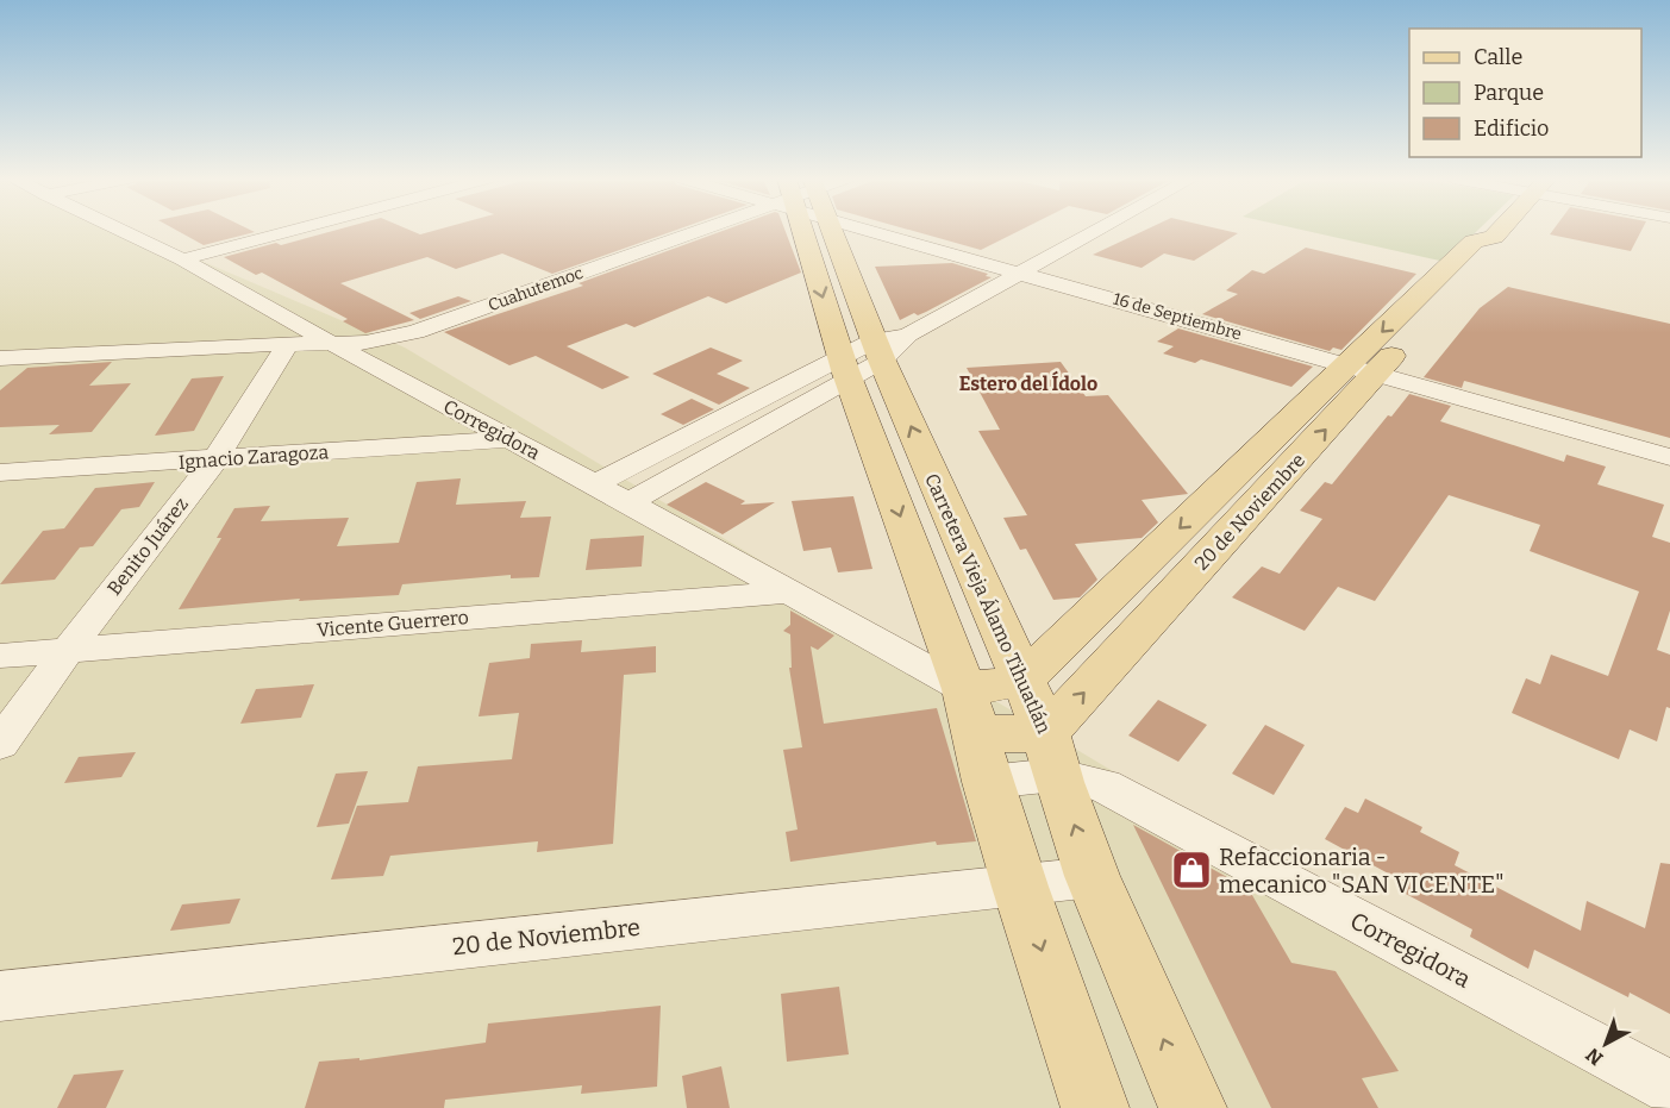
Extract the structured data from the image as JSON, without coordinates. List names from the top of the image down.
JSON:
{
  "streets": {
    "main road": ["20 de Noviembre", "Carretera Vieja Álamo Tihuatlán"],
    "street": [
      "Cuahutemoc",
      "16 de Septiembre",
      "Corregidora",
      "Ignacio Zaragoza",
      "Benito Juárez",
      "Vicente Guerrero"
    ]
  },
  "crossings": [
    ["Cuahutemoc", "Corregidora"],
    ["Cuahutemoc", "Benito Juárez"],
    ["16 de Septiembre", "20 de Noviembre"],
    ["Corregidora", "Ignacio Zaragoza"],
    ["Corregidora", "20 de Noviembre"],
    ["Corregidora", "Carretera Vieja Álamo Tihuatlán"],
    ["Corregidora", "Vicente Guerrero"],
    ["Ignacio Zaragoza", "Benito Juárez"],
    ["20 de Noviembre", "Carretera Vieja Álamo Tihuatlán"],
    ["Benito Juárez", "Vicente Guerrero"]
  ],
  "districts": ["Estero del Ídolo"],
  "places": {
    "shop": ["Refaccionaria - mecanico \"SAN VICENTE\""]
  },
  "legend": ["Calle", "Parque", "Edificio"],
  "north": "bottom left"
}
